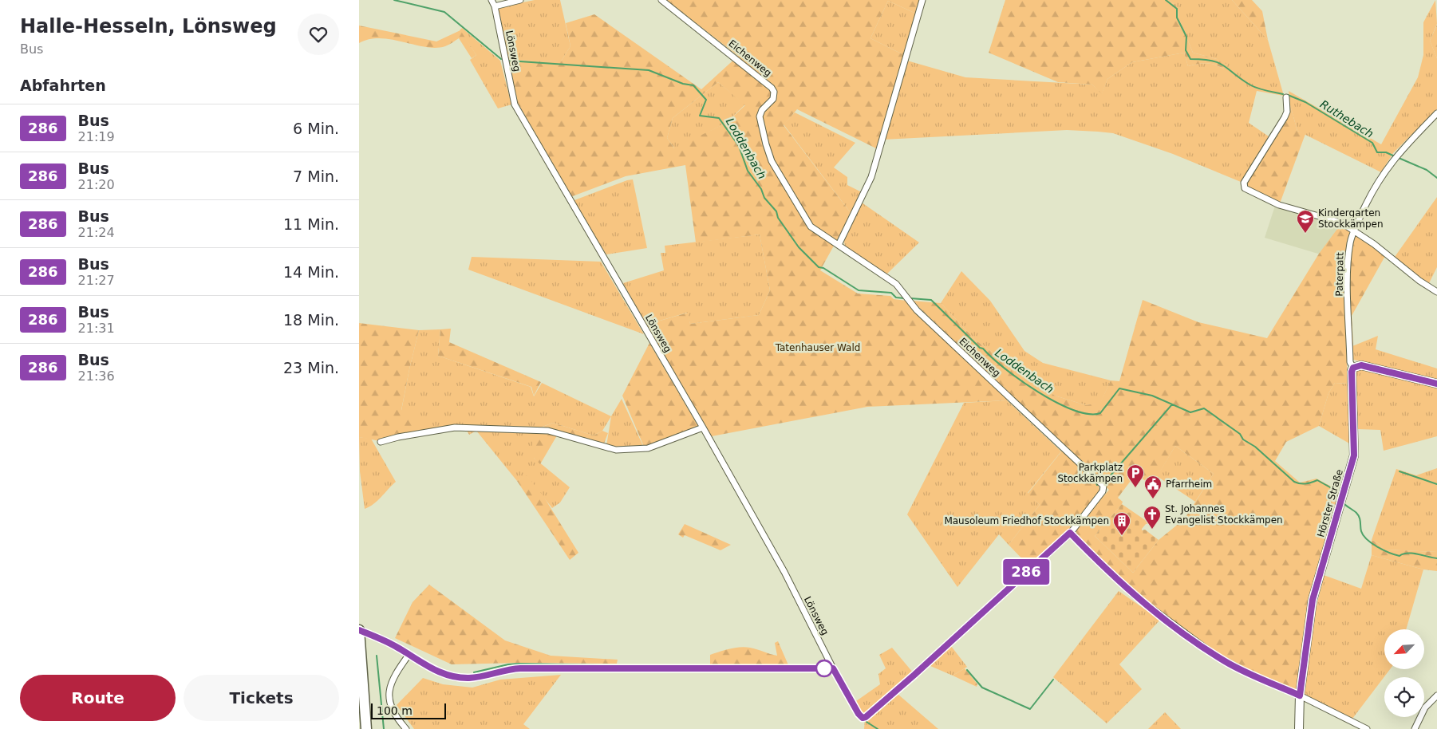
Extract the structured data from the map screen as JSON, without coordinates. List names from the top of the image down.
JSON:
{
  "streets": {
    "street": [
      "Lönsweg",
      "Eichenweg",
      "Paterpatt",
      "Hörster Straße"
    ]
  },
  "crossings": [
    ["Lönsweg", "Eichenweg"],
    ["Paterpatt", "Hörster Straße"]
  ],
  "water": ["Ruthebach", "Loddenbach"],
  "parks": ["Tatenhauser Wald"],
  "places": {
    "school or university": ["Kindergarten Stockkämpen"],
    "parking": ["Parkplatz Stockkämpen"],
    "public building": ["Pfarrheim"],
    "church": ["St. Johannes Evangelist Stockkämpen"],
    "building": ["Mausoleum Friedhof Stockkämpen"]
  },
  "lines": ["bus line 286"],
  "scale_bar": "100 m",
  "north": "bottom left",
  "page": {
    "heading": [
      ["Halle-Hesseln, Lönsweg", "Bus"],
      "Abfahrten"
    ],
    "on_map": "286",
    "list": [
      {
        "mark": "286",
        "name": "Bus",
        "note": "21:19",
        "value": "6 Min."
      },
      {
        "mark": "286",
        "name": "Bus",
        "note": "21:20",
        "value": "7 Min."
      },
      {
        "mark": "286",
        "name": "Bus",
        "note": "21:24",
        "value": "11 Min."
      },
      {
        "mark": "286",
        "name": "Bus",
        "note": "21:27",
        "value": "14 Min."
      },
      {
        "mark": "286",
        "name": "Bus",
        "note": "21:31",
        "value": "18 Min."
      },
      {
        "mark": "286",
        "name": "Bus",
        "note": "21:36",
        "value": "23 Min."
      }
    ],
    "buttons": ["Route", "Tickets"],
    "scale": "100 m"
  }
}
